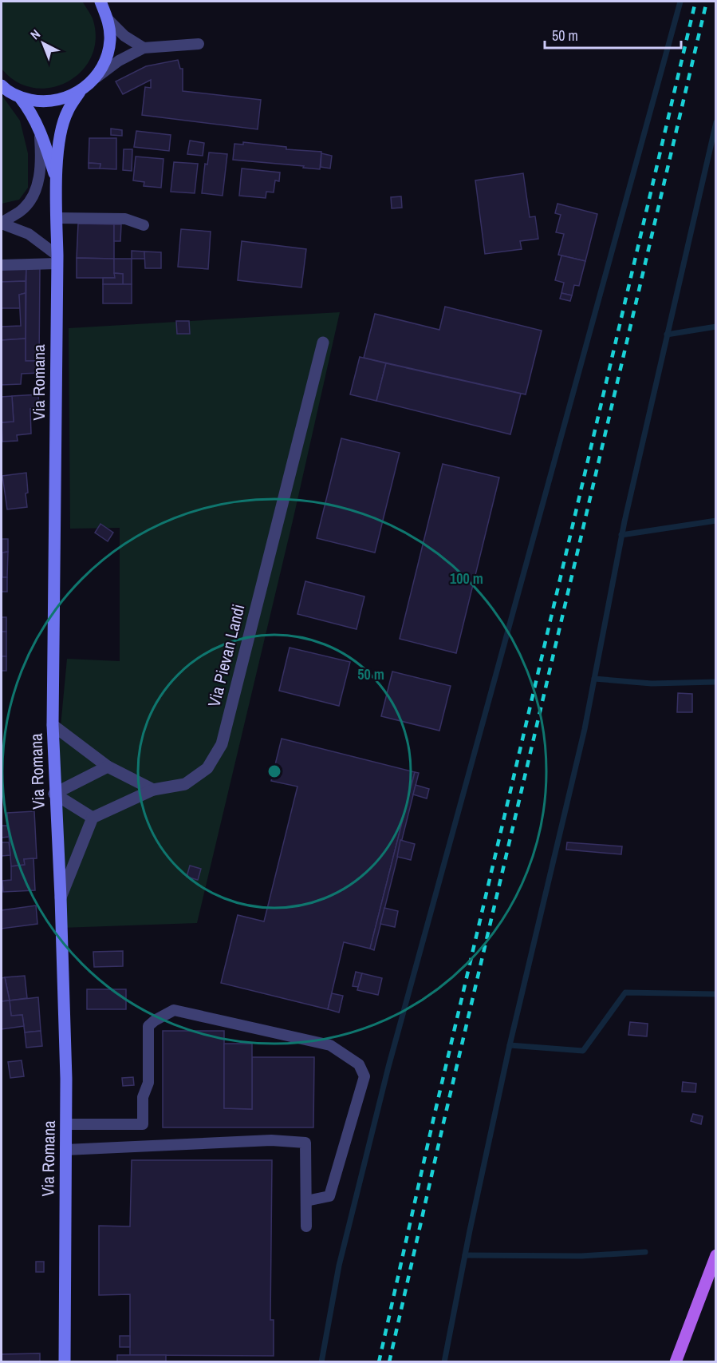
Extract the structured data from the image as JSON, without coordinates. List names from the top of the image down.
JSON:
{
  "streets": {
    "main road": ["Via Romana"],
    "street": ["Via Pievan Landi"]
  },
  "scale_bar": "50 m",
  "north": "top left",
  "rings": ["100 m", "50 m"]
}
